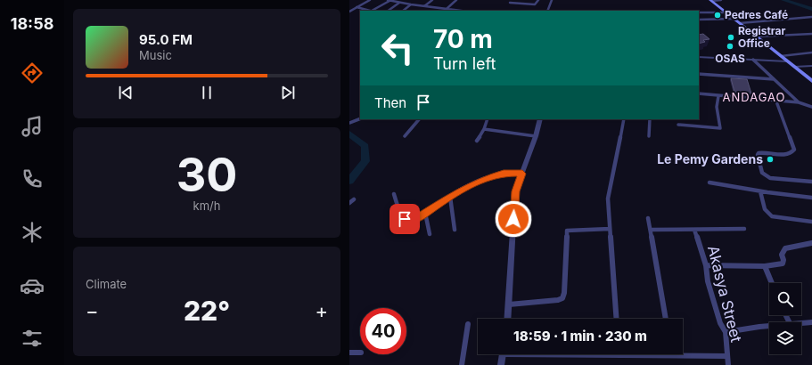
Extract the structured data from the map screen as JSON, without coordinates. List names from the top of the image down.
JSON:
{
  "streets": {
    "street": ["Akasya Street"]
  },
  "districts": ["ANDAGAO"],
  "places": [
    "Pedres Café",
    "Registrar Office",
    "OSAS",
    "Le Pemy Gardens"
  ],
  "page": {
    "tabs": "18:58",
    "turn": ["70 m", "Turn left"],
    "song": ["95.0 FM", "Music"],
    "then": "Then",
    "tile": [
      ["30", "km/h"],
      "Climate"
    ],
    "heat": ["−", "22°", "+"],
    "limit": "40",
    "trip": "18:59 · 1 min · 230 m"
  }
}
